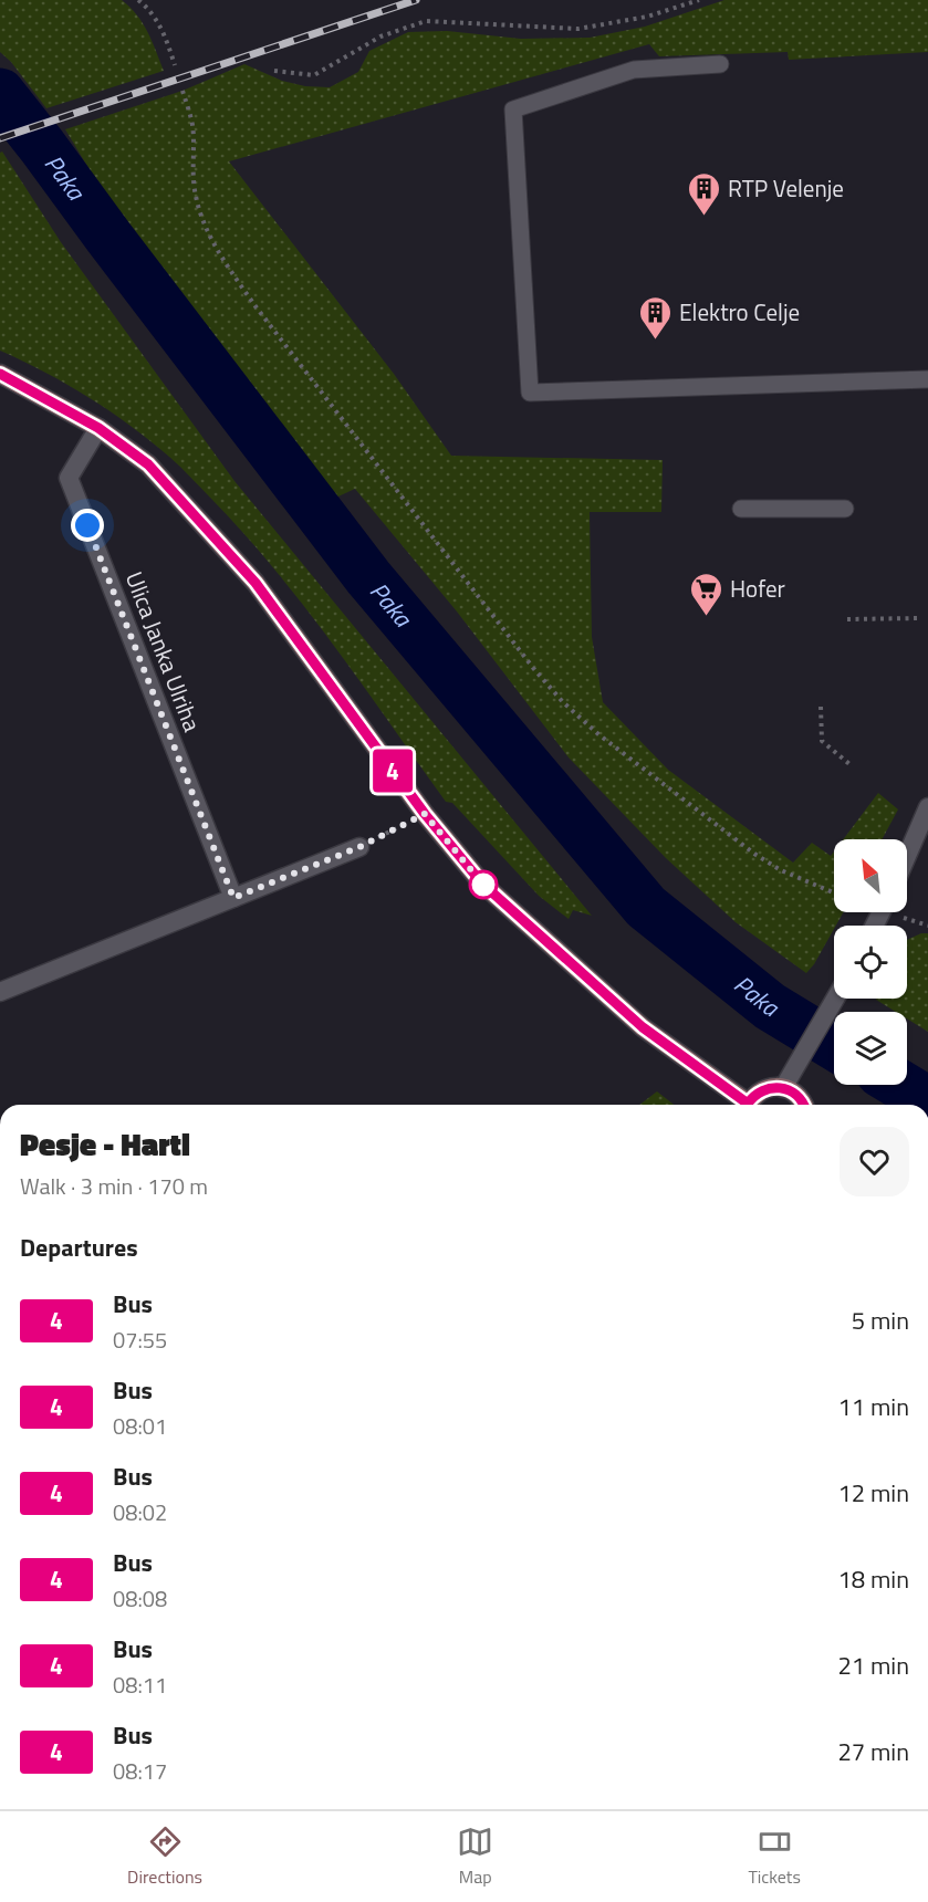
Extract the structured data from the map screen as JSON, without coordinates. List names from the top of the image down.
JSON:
{
  "streets": {
    "street": ["Ulica Janka Ulriha"]
  },
  "water": ["Paka"],
  "places": {
    "building": ["RTP Velenje", "Elektro Celje"],
    "supermarket": ["Hofer"]
  },
  "lines": ["bus line 4"],
  "north": "top left",
  "page": {
    "on_map": "4",
    "heading": [
      ["Pesje - Hartl", "Walk · 3 min · 170 m"],
      "Departures"
    ],
    "list": [
      {
        "mark": "4",
        "name": "Bus",
        "note": "07:55",
        "value": "5 min"
      },
      {
        "mark": "4",
        "name": "Bus",
        "note": "08:01",
        "value": "11 min"
      },
      {
        "mark": "4",
        "name": "Bus",
        "note": "08:02",
        "value": "12 min"
      },
      {
        "mark": "4",
        "name": "Bus",
        "note": "08:08",
        "value": "18 min"
      },
      {
        "mark": "4",
        "name": "Bus",
        "note": "08:11",
        "value": "21 min"
      },
      {
        "mark": "4",
        "name": "Bus",
        "note": "08:17",
        "value": "27 min"
      }
    ],
    "tabs": ["Directions", "Map", "Tickets"]
  }
}
